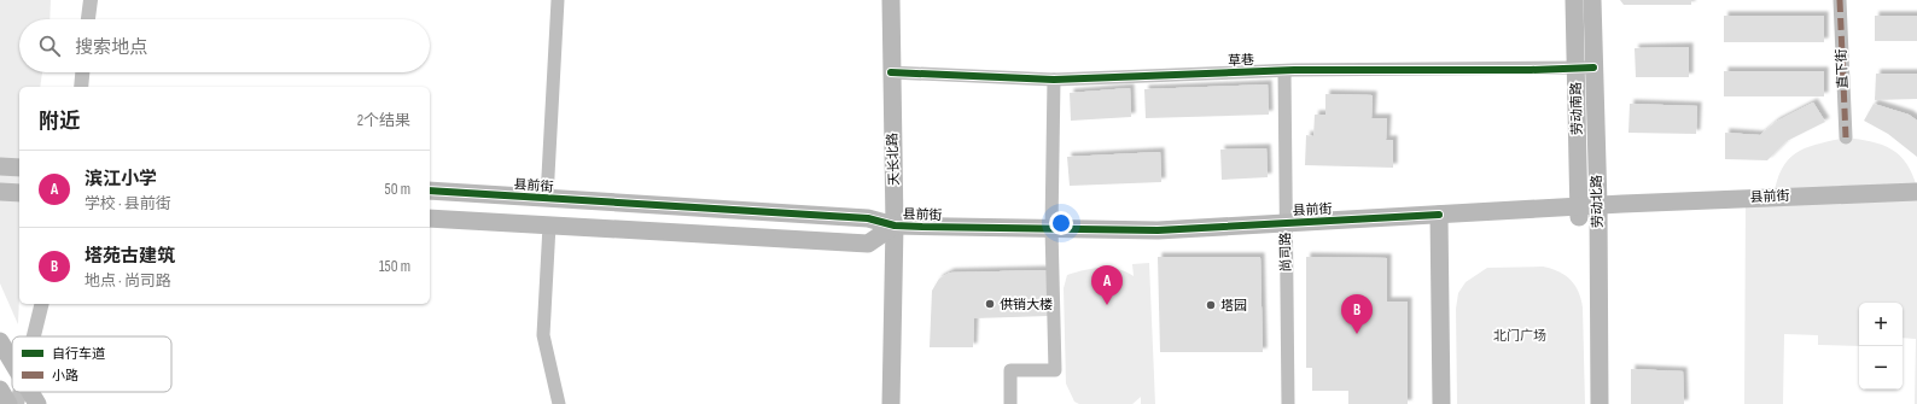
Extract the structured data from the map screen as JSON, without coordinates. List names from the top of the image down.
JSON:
{
  "streets": {
    "street": [
      "草巷",
      "直下街",
      "劳动南路",
      "天长北路",
      "县前街",
      "劳动北路",
      "尚司路"
    ]
  },
  "crossings": [
    ["草巷", "劳动南路"],
    ["草巷", "天长北路"],
    ["草巷", "劳动北路"],
    ["草巷", "尚司路"],
    ["劳动南路", "县前街"],
    ["劳动南路", "劳动北路"],
    ["天长北路", "县前街"],
    ["县前街", "劳动北路"],
    ["县前街", "尚司路"]
  ],
  "parks": ["北门广场"],
  "places": ["供销大楼", "塔园"],
  "legend": ["自行车道", "小路"],
  "page": {
    "search": "搜索地点",
    "heading": ["附近", "2个结果"],
    "list": [
      {
        "mark": "A",
        "name": "滨江小学",
        "note": "学校 · 县前街",
        "value": "50 m"
      },
      {
        "mark": "B",
        "name": "塔苑古建筑",
        "note": "地点 · 尚司路",
        "value": "150 m"
      }
    ],
    "pins": ["A", "B"],
    "map_buttons": ["+", "−"]
  }
}
